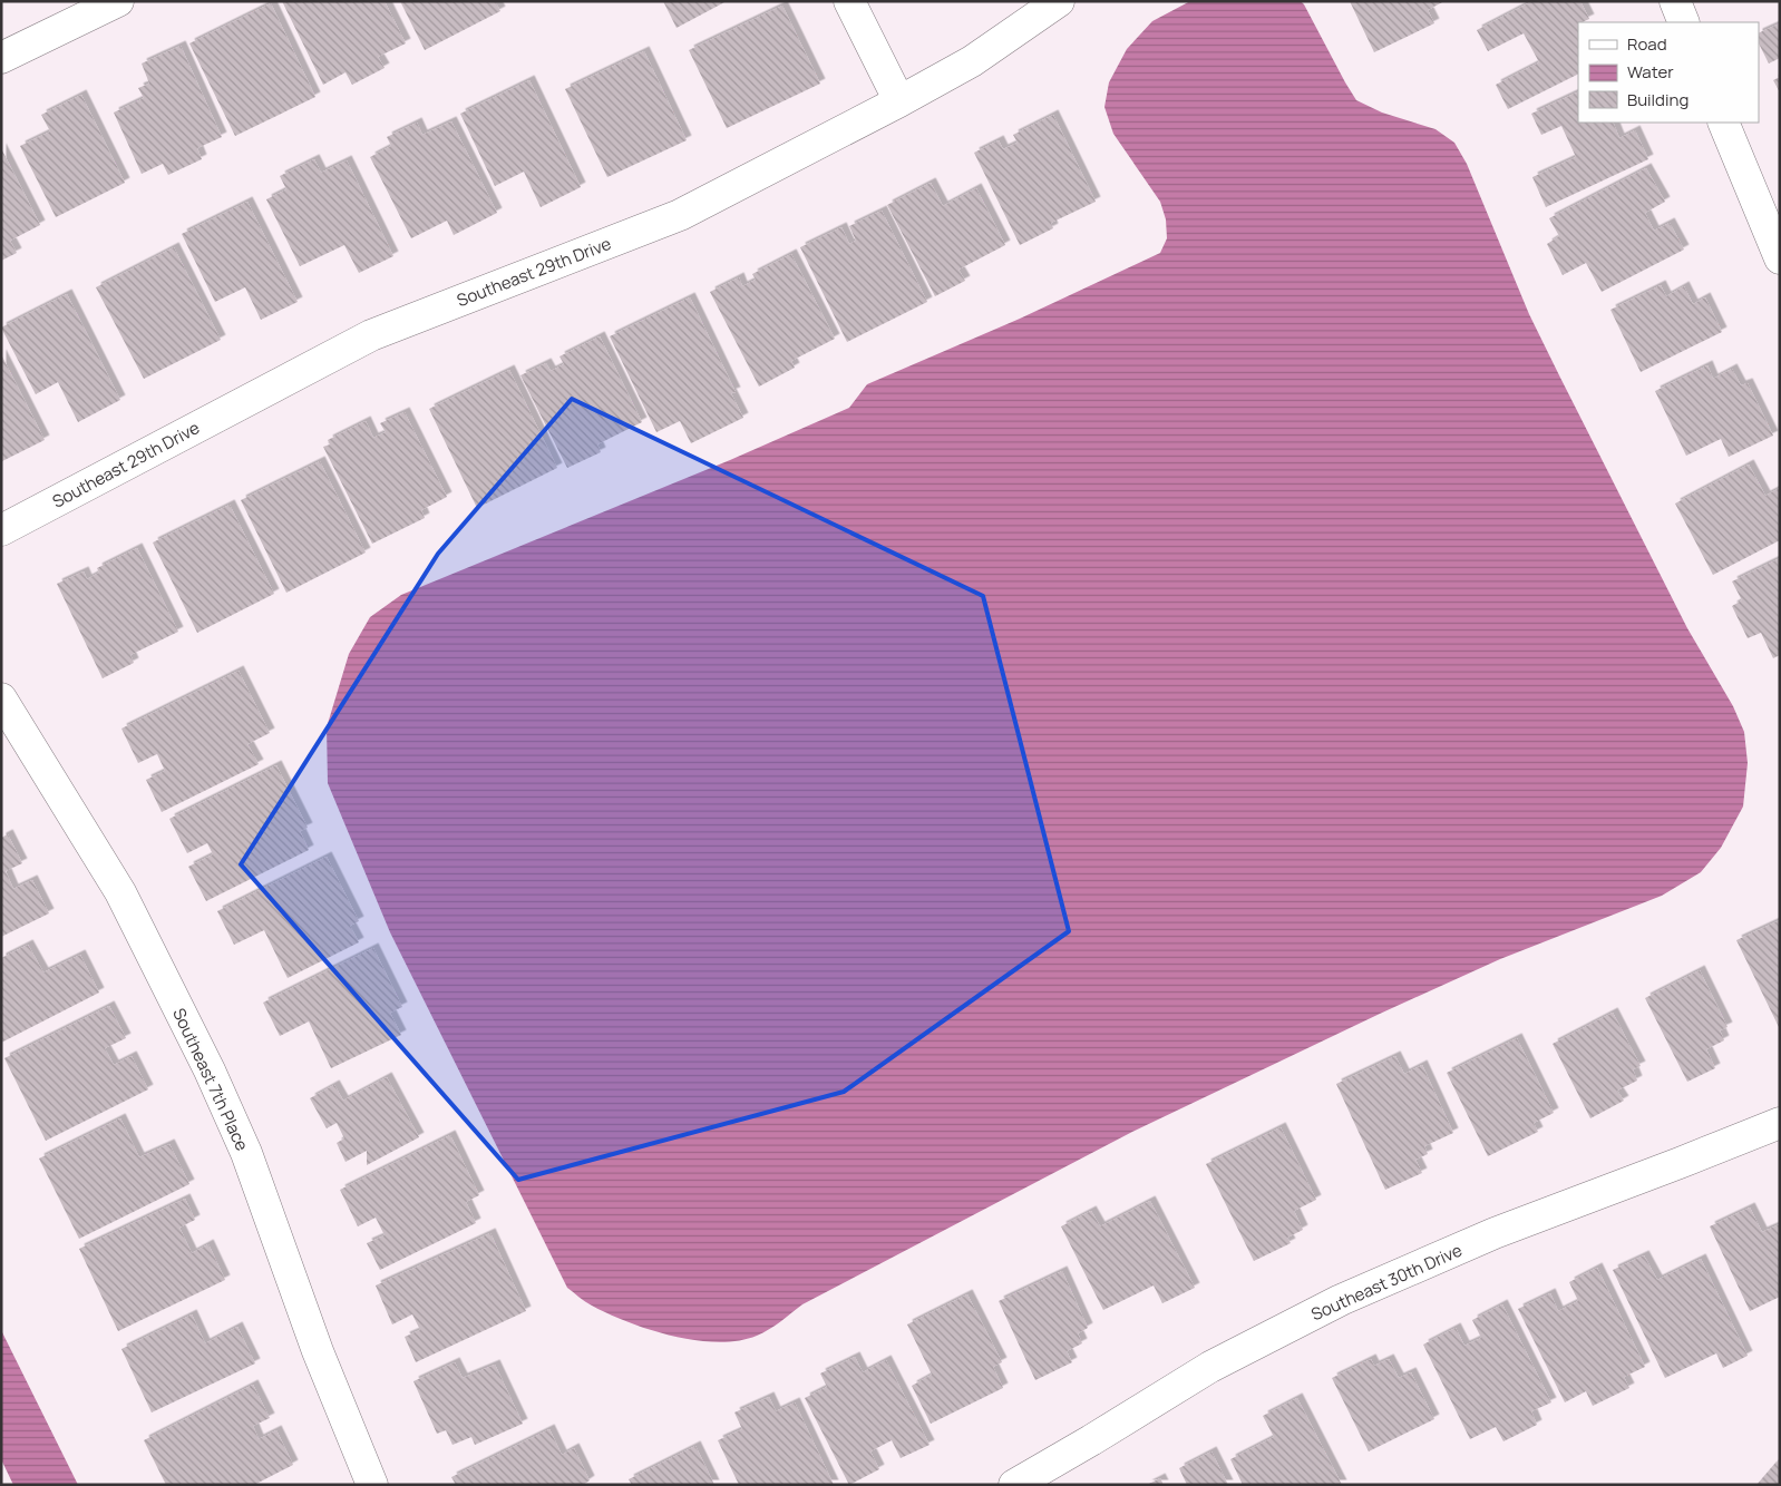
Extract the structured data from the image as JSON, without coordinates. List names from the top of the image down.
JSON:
{
  "streets": {
    "street": ["Southeast 29th Drive", "Southeast 7th Place", "Southeast 30th Drive"]
  },
  "legend": ["Road", "Water", "Building"]
}
